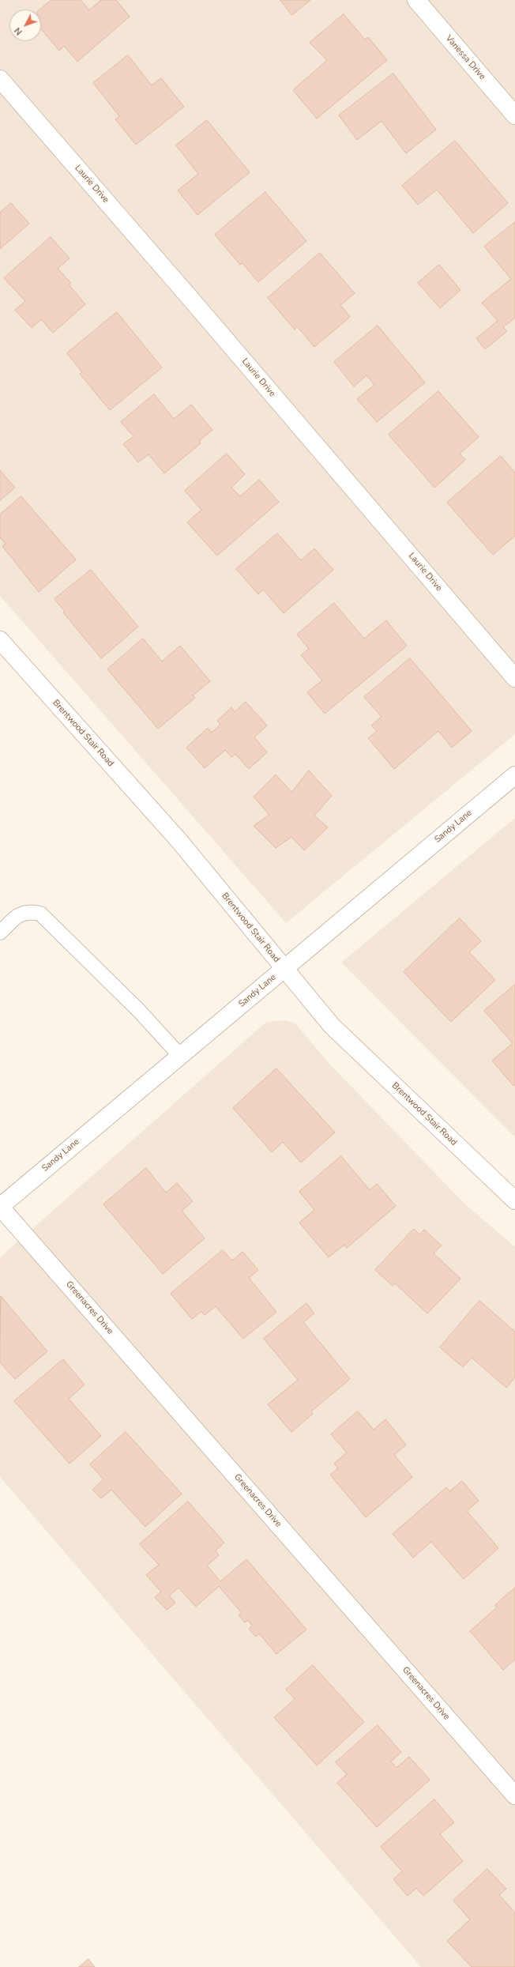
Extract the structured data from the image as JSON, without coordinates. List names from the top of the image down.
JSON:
{
  "streets": {
    "street": [
      "Vanessa Drive",
      "Laurie Drive",
      "Brentwood Stair Road",
      "Sandy Lane",
      "Greenacres Drive"
    ]
  },
  "crossings": [
    ["Brentwood Stair Road", "Sandy Lane"],
    ["Sandy Lane", "Greenacres Drive"]
  ],
  "north": "bottom left"
}
